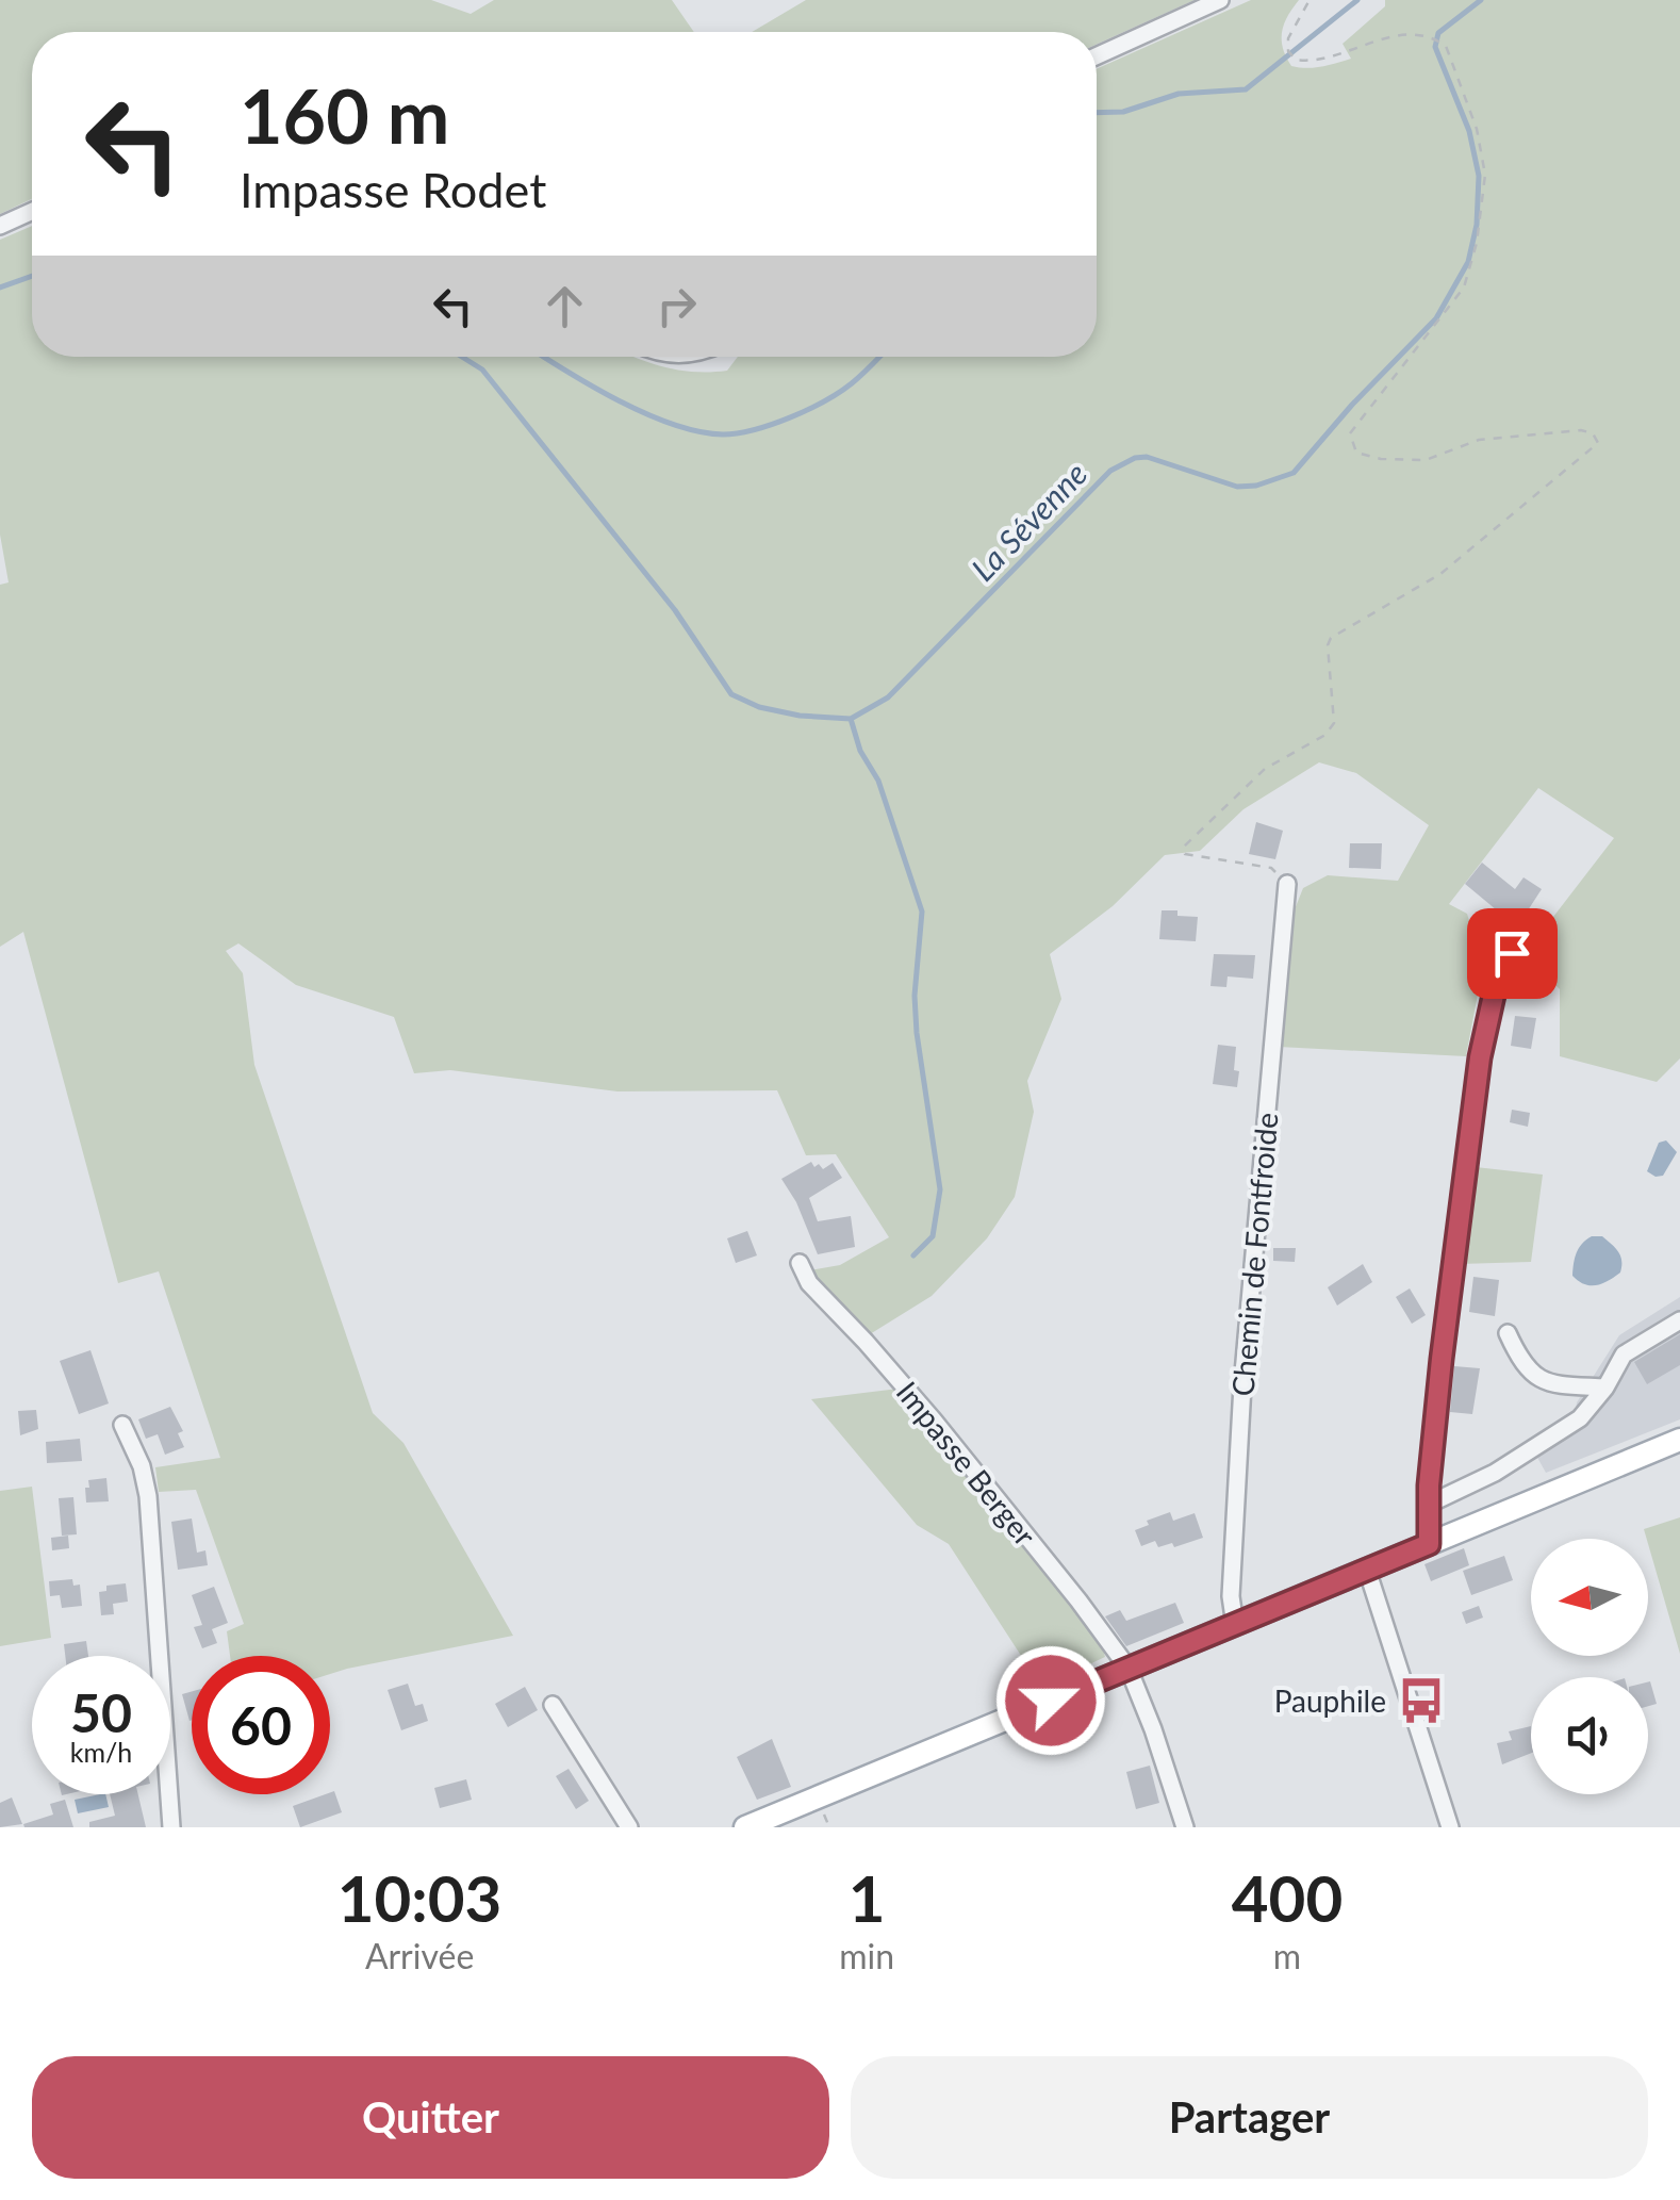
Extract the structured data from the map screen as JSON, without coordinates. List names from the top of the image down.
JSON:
{
  "streets": {
    "street": ["Chemin de Fontfroide", "Impasse Berger"]
  },
  "water": ["La Sévenne"],
  "places": {
    "bus stop": ["Pauphile"]
  },
  "north": "left",
  "page": {
    "turn": ["160 m", "Impasse Rodet"],
    "speed": "50 km/h",
    "limit": "60",
    "eta": [
      "10:03",
      "Arrivée",
      "1",
      "min",
      "400",
      "m"
    ],
    "buttons": ["Quitter", "Partager"]
  }
}
